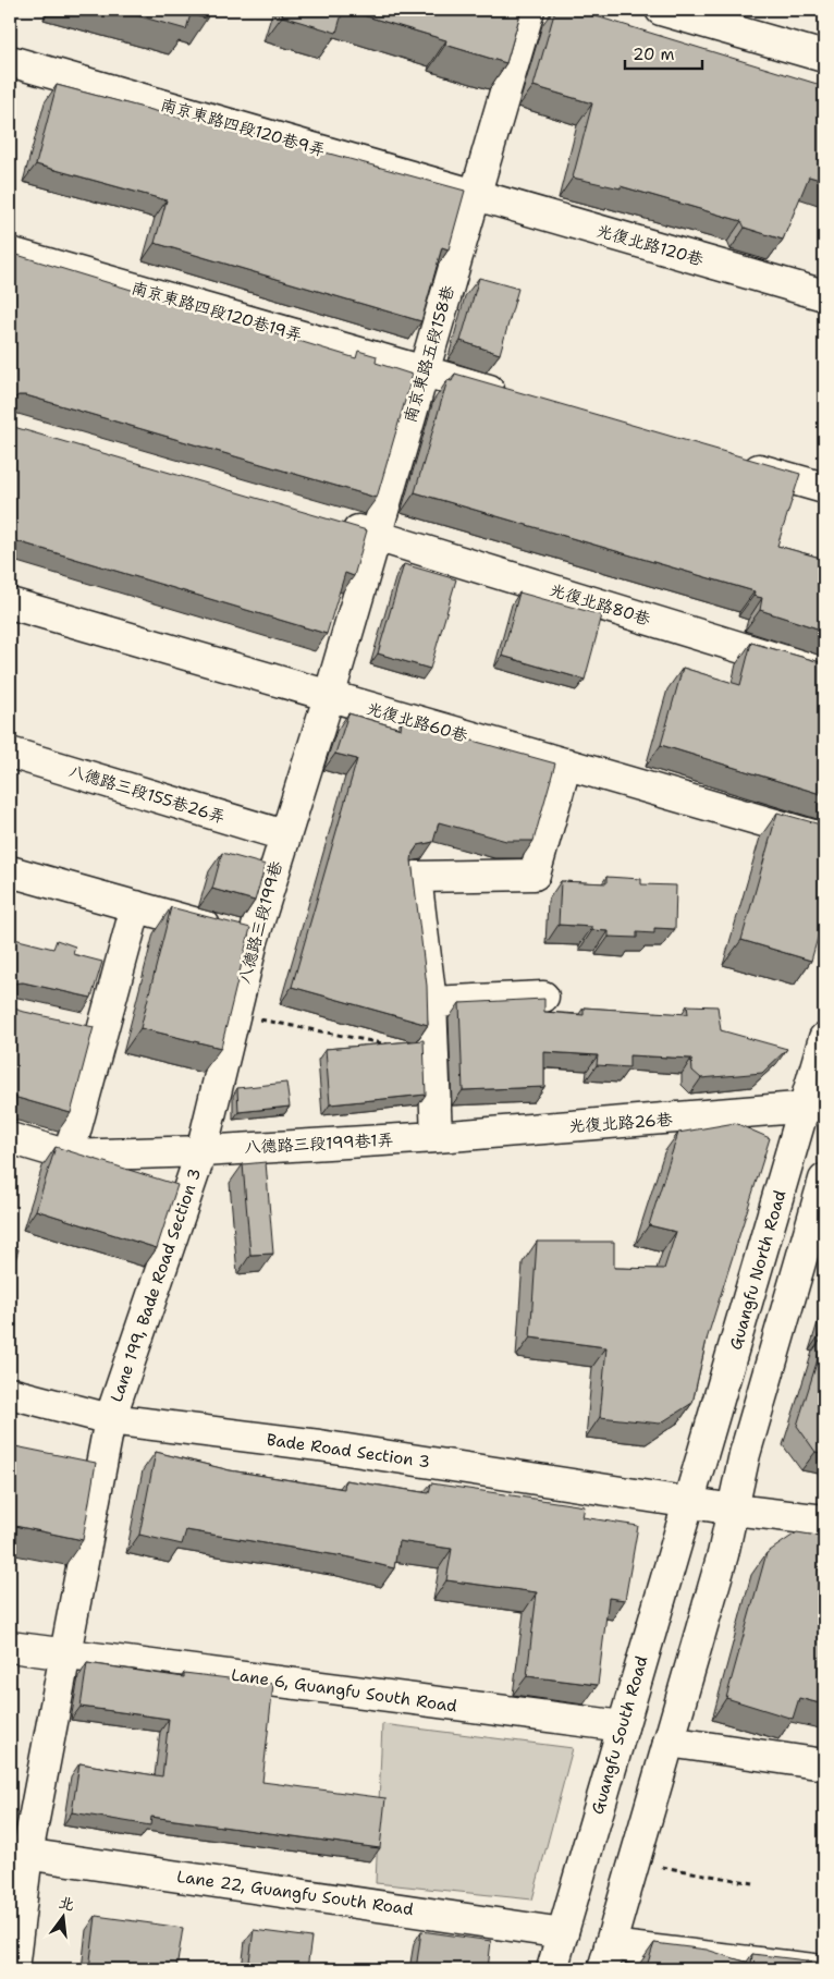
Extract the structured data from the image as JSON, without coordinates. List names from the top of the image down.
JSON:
{
  "streets": {
    "street": [
      "南京東路四段120巷9弄",
      "光復北路120巷",
      "南京東路四段120巷19弄",
      "南京東路五段158巷",
      "光復北路80巷",
      "光復北路60巷",
      "八德路三段155巷26弄",
      "八德路三段199巷",
      "光復北路26巷",
      "八德路三段199巷1弄",
      "Guangfu North Road",
      "Lane 199, Bade Road Section 3",
      "Bade Road Section 3",
      "Lane 6, Guangfu South Road",
      "Guangfu South Road",
      "Lane 22, Guangfu South Road"
    ]
  },
  "crossings": [
    ["南京東路四段120巷9弄", "光復北路120巷"],
    ["南京東路四段120巷9弄", "南京東路五段158巷"],
    ["光復北路120巷", "南京東路五段158巷"],
    ["南京東路四段120巷19弄", "南京東路五段158巷"],
    ["南京東路五段158巷", "光復北路80巷"],
    ["南京東路五段158巷", "光復北路60巷"],
    ["南京東路五段158巷", "八德路三段199巷"],
    ["光復北路60巷", "八德路三段199巷"],
    ["八德路三段155巷26弄", "八德路三段199巷"],
    ["八德路三段199巷", "八德路三段199巷1弄"],
    ["八德路三段199巷", "Lane 199, Bade Road Section 3"],
    ["光復北路26巷", "八德路三段199巷1弄"],
    ["光復北路26巷", "Guangfu North Road"],
    ["八德路三段199巷1弄", "Lane 199, Bade Road Section 3"],
    ["Guangfu North Road", "Bade Road Section 3"],
    ["Guangfu North Road", "Guangfu South Road"],
    ["Lane 199, Bade Road Section 3", "Bade Road Section 3"],
    ["Lane 199, Bade Road Section 3", "Lane 6, Guangfu South Road"],
    ["Lane 199, Bade Road Section 3", "Lane 22, Guangfu South Road"],
    ["Bade Road Section 3", "Guangfu South Road"],
    ["Lane 6, Guangfu South Road", "Guangfu South Road"],
    ["Guangfu South Road", "Lane 22, Guangfu South Road"]
  ],
  "scale_bar": "20 m",
  "north": "top"
}
